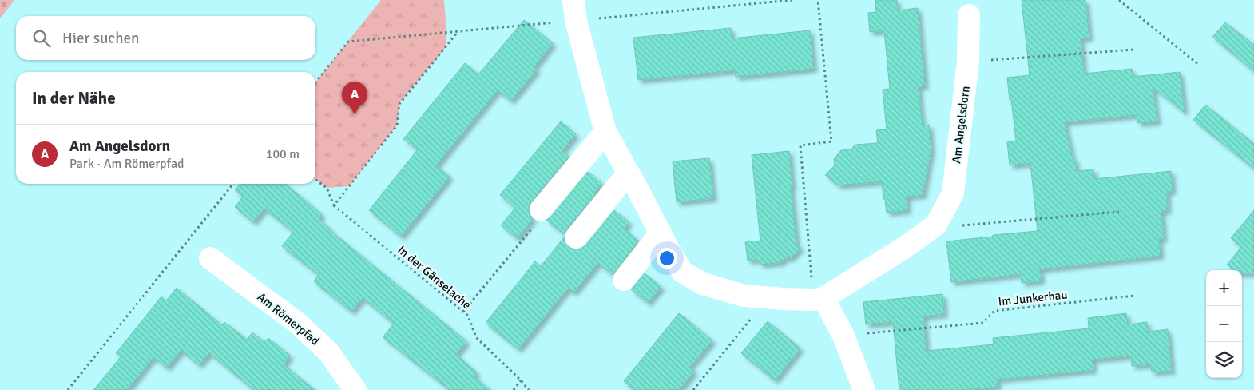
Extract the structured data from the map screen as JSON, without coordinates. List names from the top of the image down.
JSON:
{
  "streets": {
    "street": ["Am Angelsdorn", "Am Römerpfad"],
    "path": ["In der Gänselache", "Im Junkerhau"]
  },
  "page": {
    "search": "Hier suchen",
    "heading": "In der Nähe",
    "pins": "A",
    "list": [
      {
        "mark": "A",
        "name": "Am Angelsdorn",
        "note": "Park · Am Römerpfad",
        "value": "100 m"
      }
    ],
    "map_buttons": ["+", "−"]
  }
}
